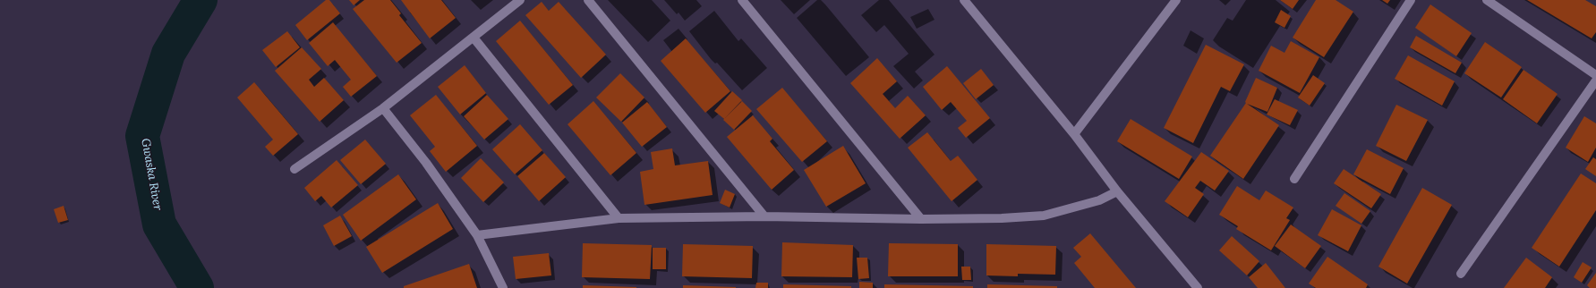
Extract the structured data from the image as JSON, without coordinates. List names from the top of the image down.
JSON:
{
  "water": ["Gwaska River"]
}
